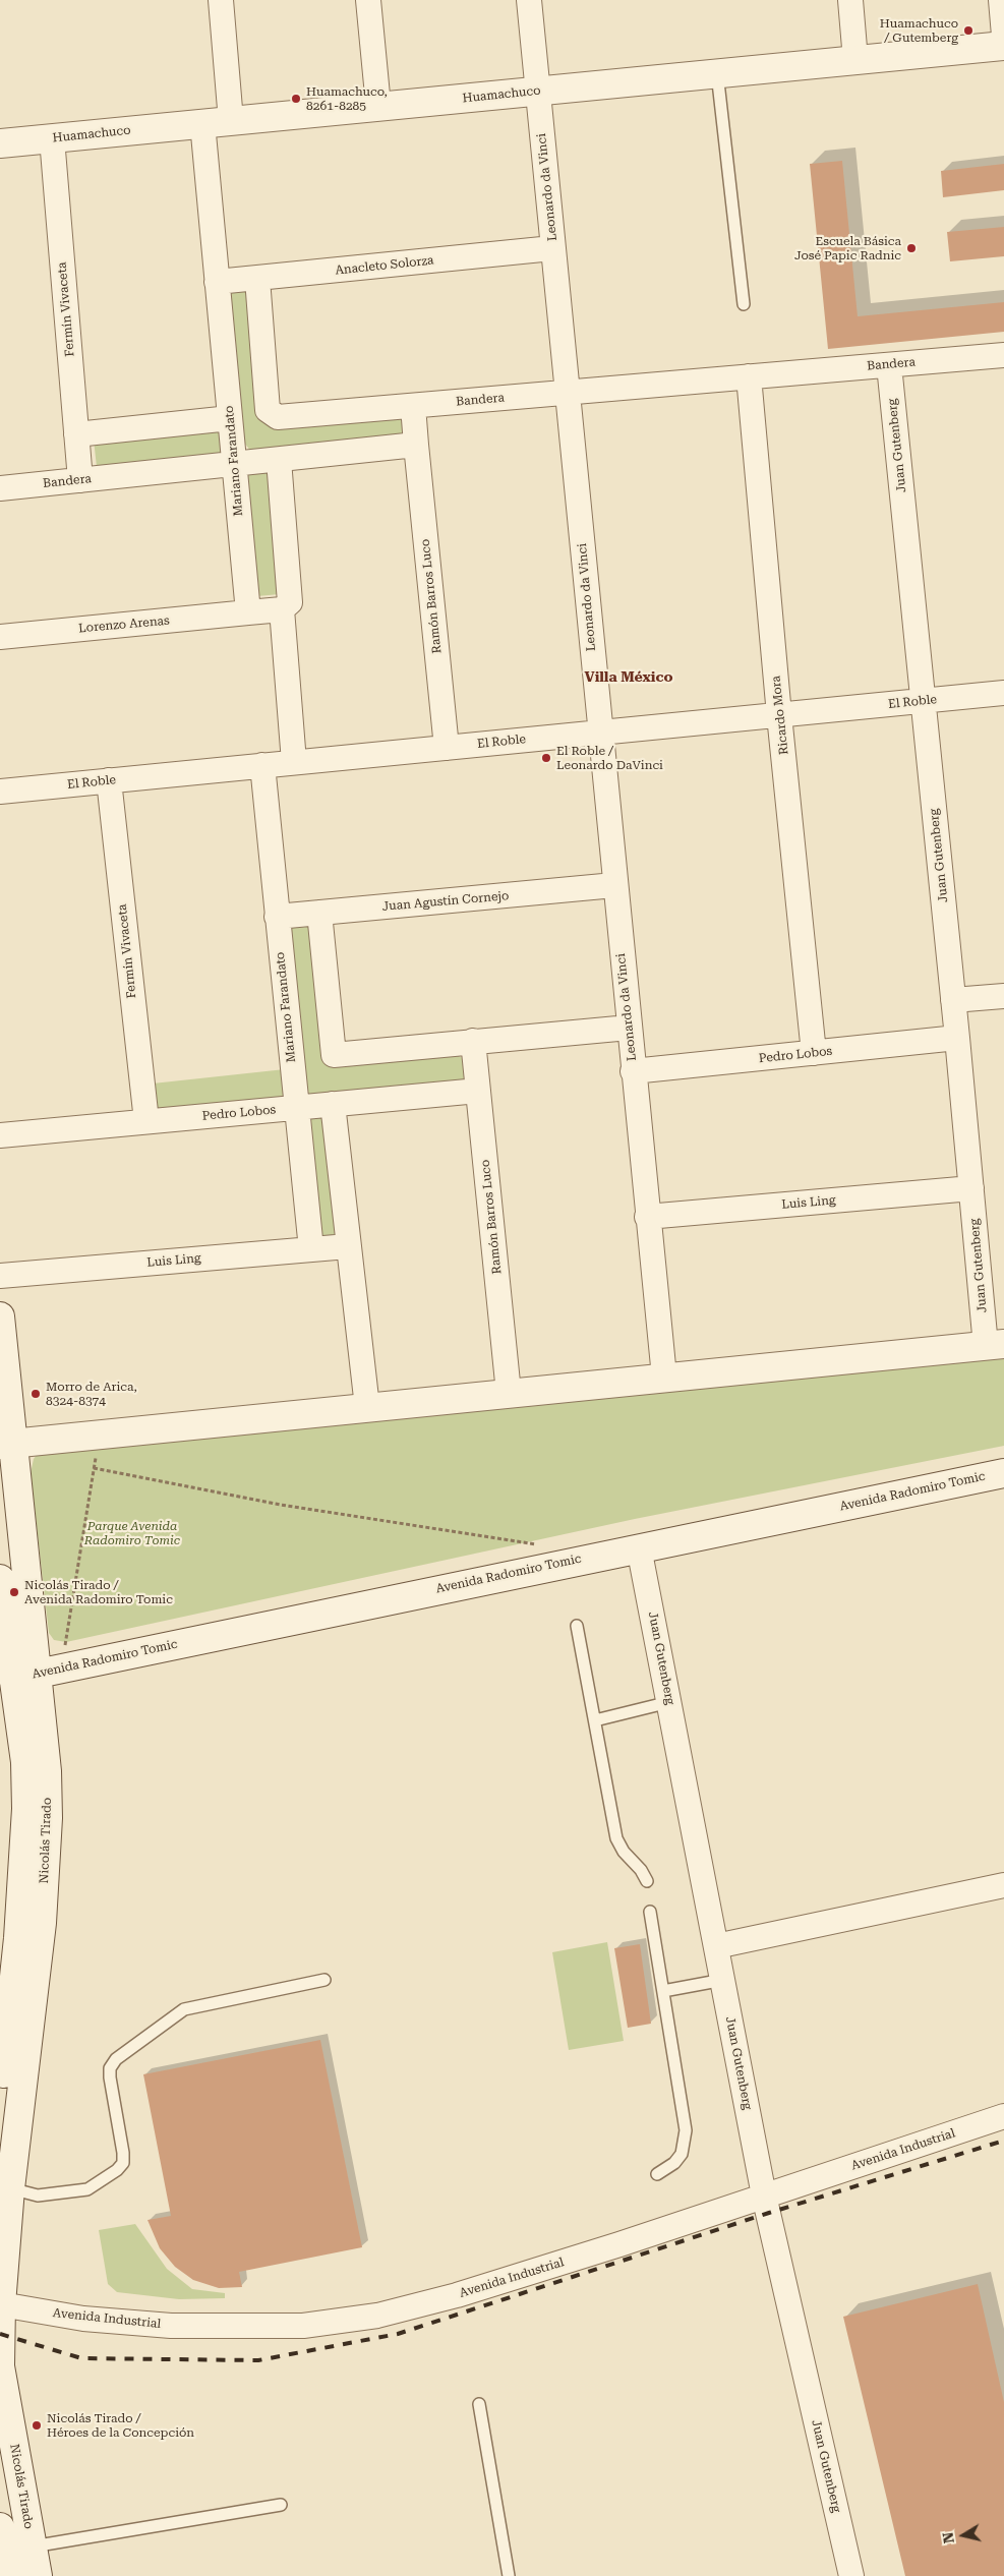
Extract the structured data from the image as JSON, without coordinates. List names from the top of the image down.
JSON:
{
  "streets": {
    "main road": ["Huamachuco", "Avenida Radomiro Tomic", "Nicolás Tirado"],
    "street": [
      "Leonardo da Vinci",
      "Anacleto Solorza",
      "Fermín Vivaceta",
      "Bandera",
      "Juan Gutenberg",
      "Mariano Farandato",
      "Ramón Barros Luco",
      "Lorenzo Arenas",
      "El Roble",
      "Ricardo Mora",
      "Juan Agustín Cornejo",
      "Pedro Lobos",
      "Luis Ling",
      "Avenida Industrial"
    ]
  },
  "crossings": [
    ["Huamachuco", "Leonardo da Vinci"],
    ["Huamachuco", "Fermín Vivaceta"],
    ["Huamachuco", "Mariano Farandato"],
    ["Leonardo da Vinci", "Anacleto Solorza"],
    ["Leonardo da Vinci", "Bandera"],
    ["Leonardo da Vinci", "El Roble"],
    ["Leonardo da Vinci", "Juan Agustín Cornejo"],
    ["Leonardo da Vinci", "Pedro Lobos"],
    ["Leonardo da Vinci", "Luis Ling"],
    ["Anacleto Solorza", "Bandera"],
    ["Anacleto Solorza", "Mariano Farandato"],
    ["Fermín Vivaceta", "Bandera"],
    ["Fermín Vivaceta", "El Roble"],
    ["Fermín Vivaceta", "Pedro Lobos"],
    ["Bandera", "Juan Gutenberg"],
    ["Bandera", "Mariano Farandato"],
    ["Bandera", "Ramón Barros Luco"],
    ["Bandera", "Ricardo Mora"],
    ["Juan Gutenberg", "El Roble"],
    ["Juan Gutenberg", "Pedro Lobos"],
    ["Juan Gutenberg", "Luis Ling"],
    ["Juan Gutenberg", "Avenida Radomiro Tomic"],
    ["Juan Gutenberg", "Avenida Industrial"],
    ["Mariano Farandato", "Lorenzo Arenas"],
    ["Mariano Farandato", "El Roble"],
    ["Mariano Farandato", "Juan Agustín Cornejo"],
    ["Mariano Farandato", "Pedro Lobos"],
    ["Mariano Farandato", "Luis Ling"],
    ["Ramón Barros Luco", "El Roble"],
    ["Ramón Barros Luco", "Pedro Lobos"],
    ["El Roble", "Ricardo Mora"],
    ["Ricardo Mora", "Pedro Lobos"],
    ["Avenida Radomiro Tomic", "Nicolás Tirado"],
    ["Nicolás Tirado", "Avenida Industrial"]
  ],
  "districts": ["Villa México"],
  "parks": ["Parque Avenida Radomiro Tomic"],
  "places": [
    "Huamachuco / Gutemberg",
    "Huamachuco, 8261-8285",
    "Escuela Básica José Papic Radnic",
    "El Roble / Leonardo DaVinci",
    "Morro de Arica, 8324-8374",
    "Nicolás Tirado / Avenida Radomiro Tomic",
    "Nicolás Tirado / Héroes de la Concepción"
  ],
  "north": "left"
}
